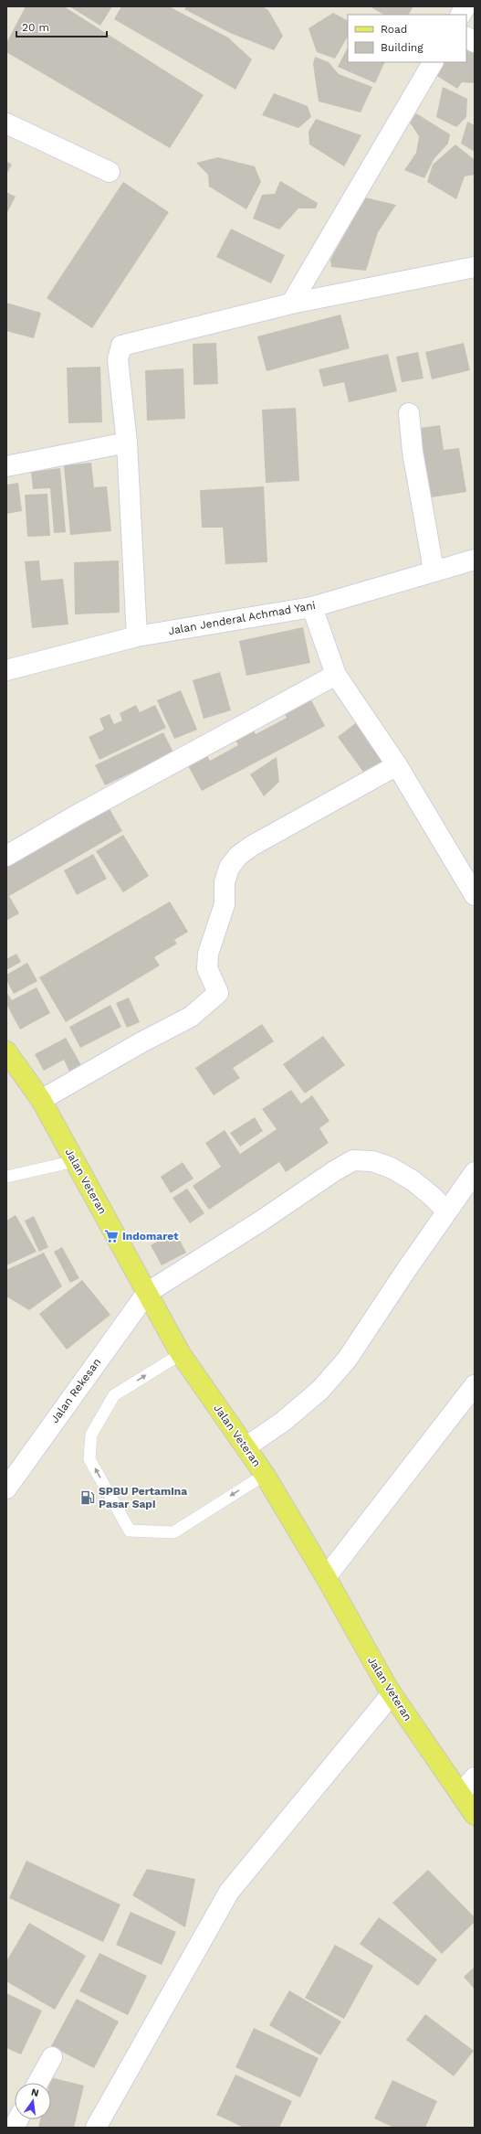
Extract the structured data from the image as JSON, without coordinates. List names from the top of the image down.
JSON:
{
  "streets": {
    "main road": ["Jalan Veteran"],
    "street": ["Jalan Jenderal Achmad Yani", "Jalan Rekesan"]
  },
  "crossings": [
    ["Jalan Veteran", "Jalan Rekesan"]
  ],
  "places": {
    "supermarket": ["Indomaret"],
    "fuel station": ["SPBU Pertamina Pasar Sapi"]
  },
  "legend": ["Road", "Building"],
  "scale_bar": "20 m",
  "north": "top"
}
